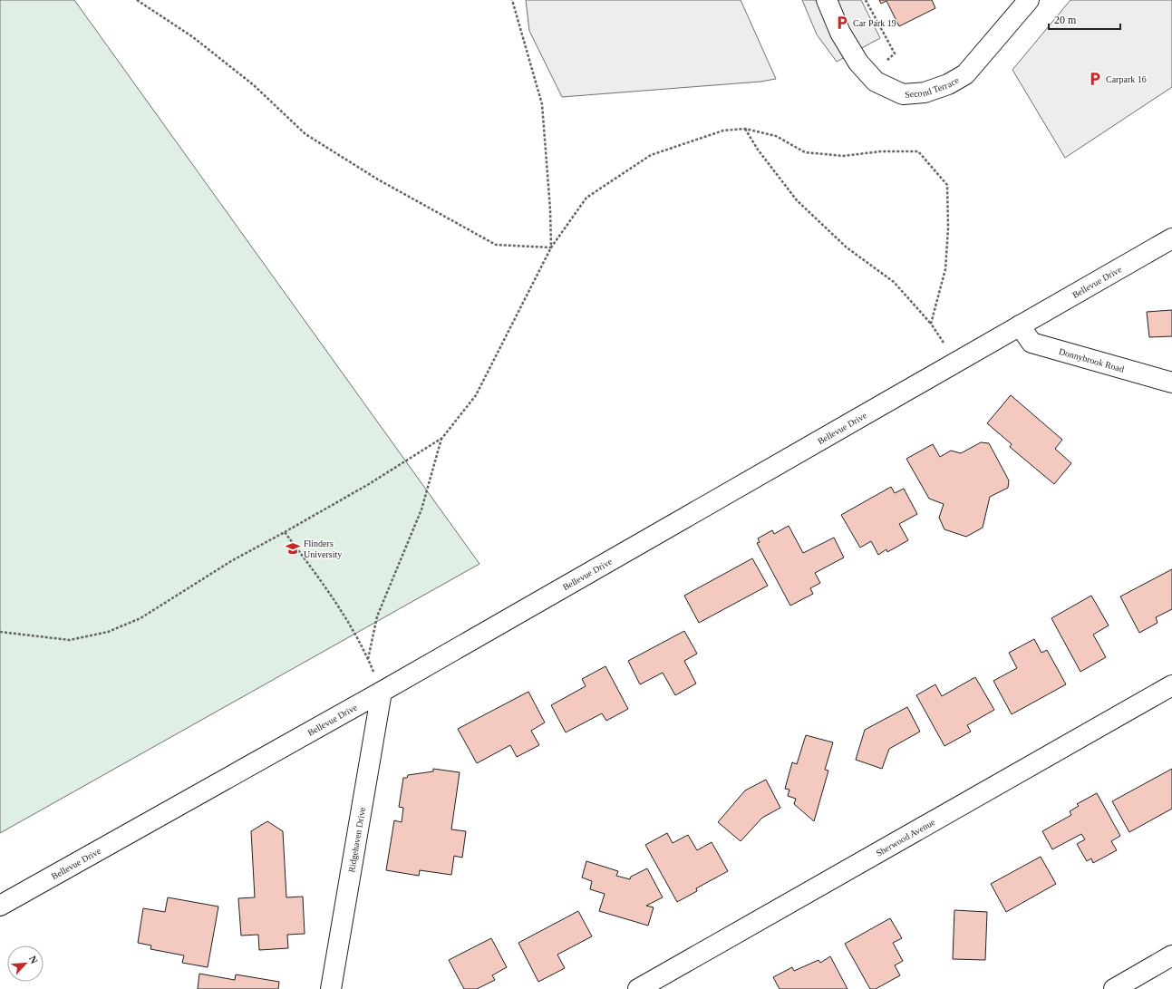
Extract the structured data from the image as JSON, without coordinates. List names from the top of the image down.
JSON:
{
  "streets": {
    "street": [
      "Second Terrace",
      "Bellevue Drive",
      "Donnybrook Road",
      "Sherwood Avenue",
      "Ridgehaven Drive"
    ]
  },
  "crossings": [
    ["Bellevue Drive", "Donnybrook Road"],
    ["Bellevue Drive", "Ridgehaven Drive"]
  ],
  "places": {
    "parking": ["Car Park 19", "Carpark 16"],
    "school or university": ["Flinders University"]
  },
  "scale_bar": "20 m",
  "north": "top right"
}
